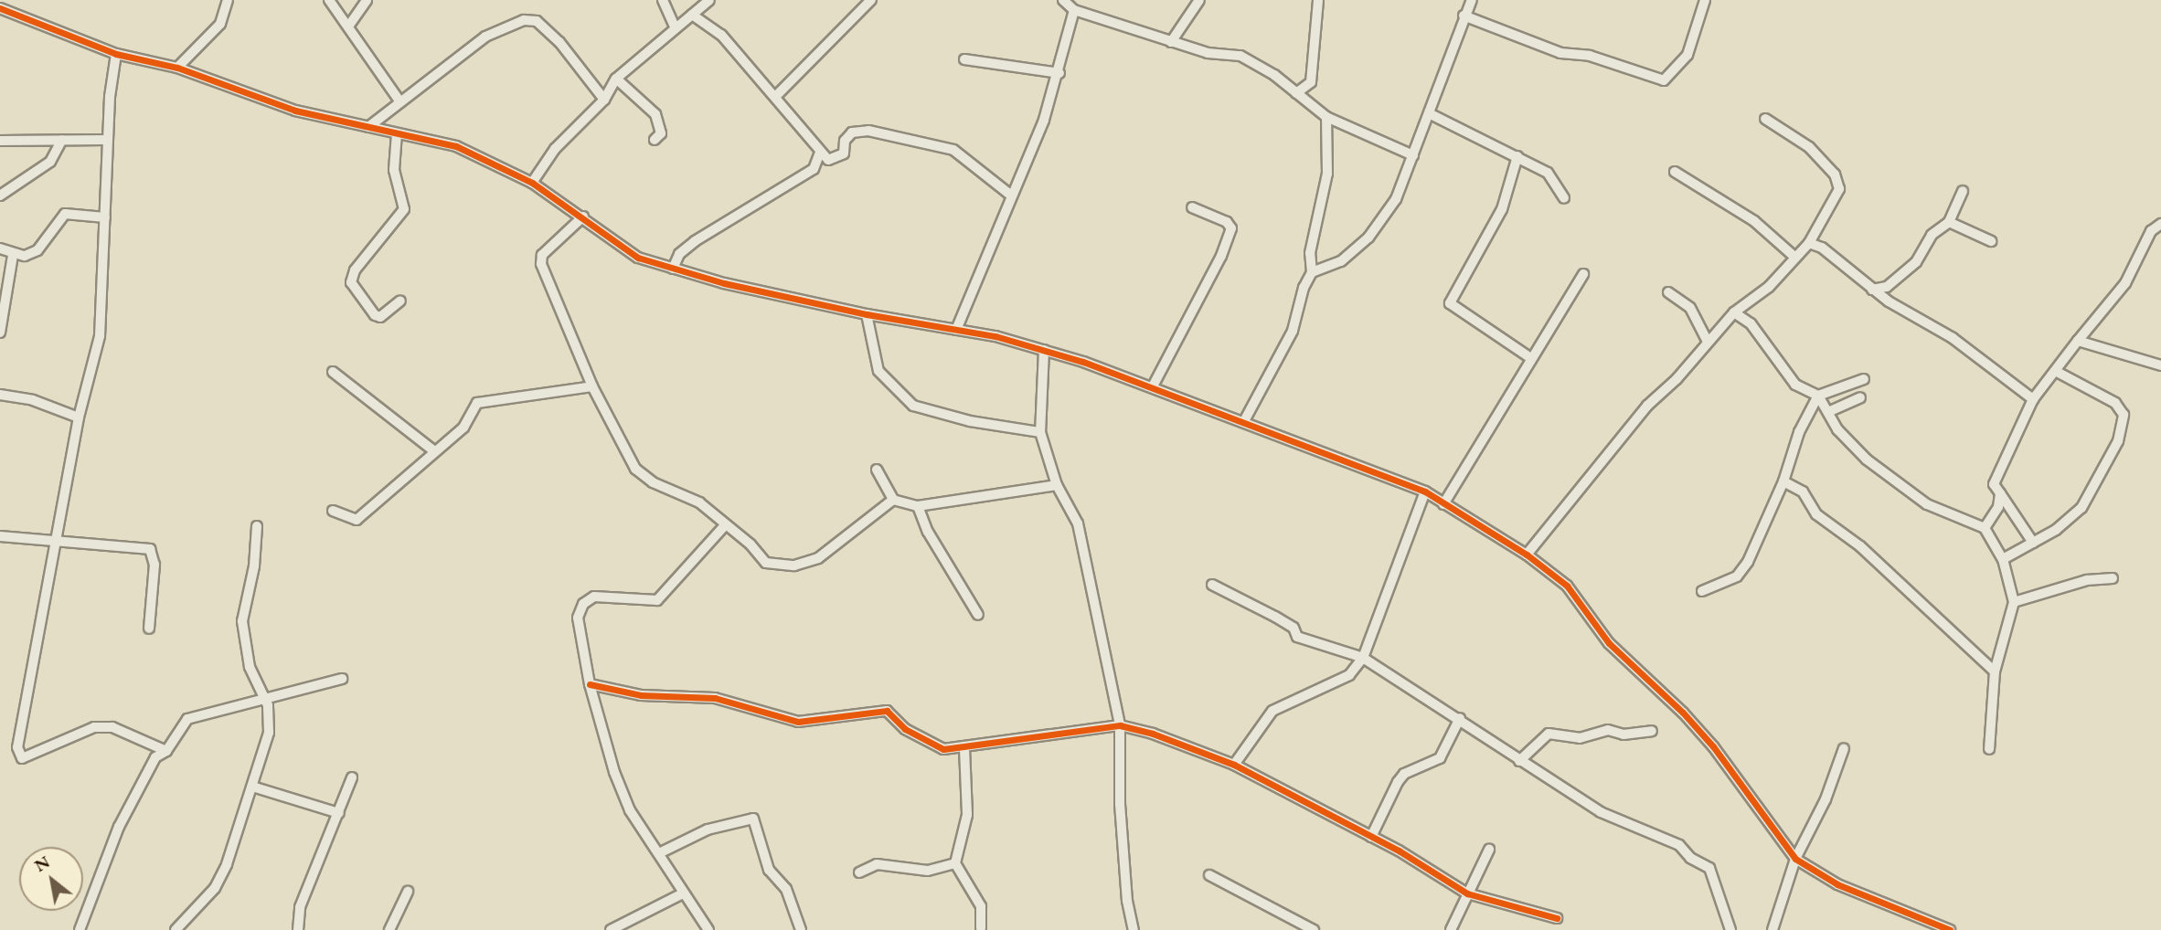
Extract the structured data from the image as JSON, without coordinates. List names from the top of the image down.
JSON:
{
  "north": "top left"
}
